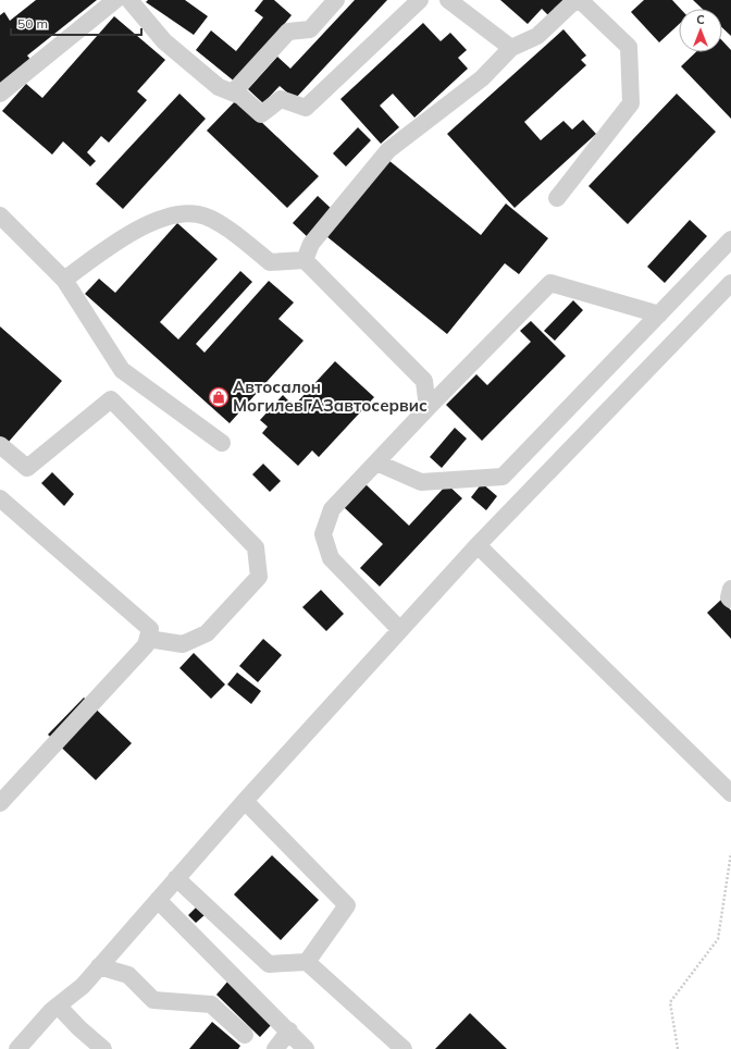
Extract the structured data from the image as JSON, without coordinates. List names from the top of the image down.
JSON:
{
  "places": {
    "shop": ["Автосалон МогилевГАЗавтосервис"]
  },
  "scale_bar": "50 m",
  "north": "top"
}
